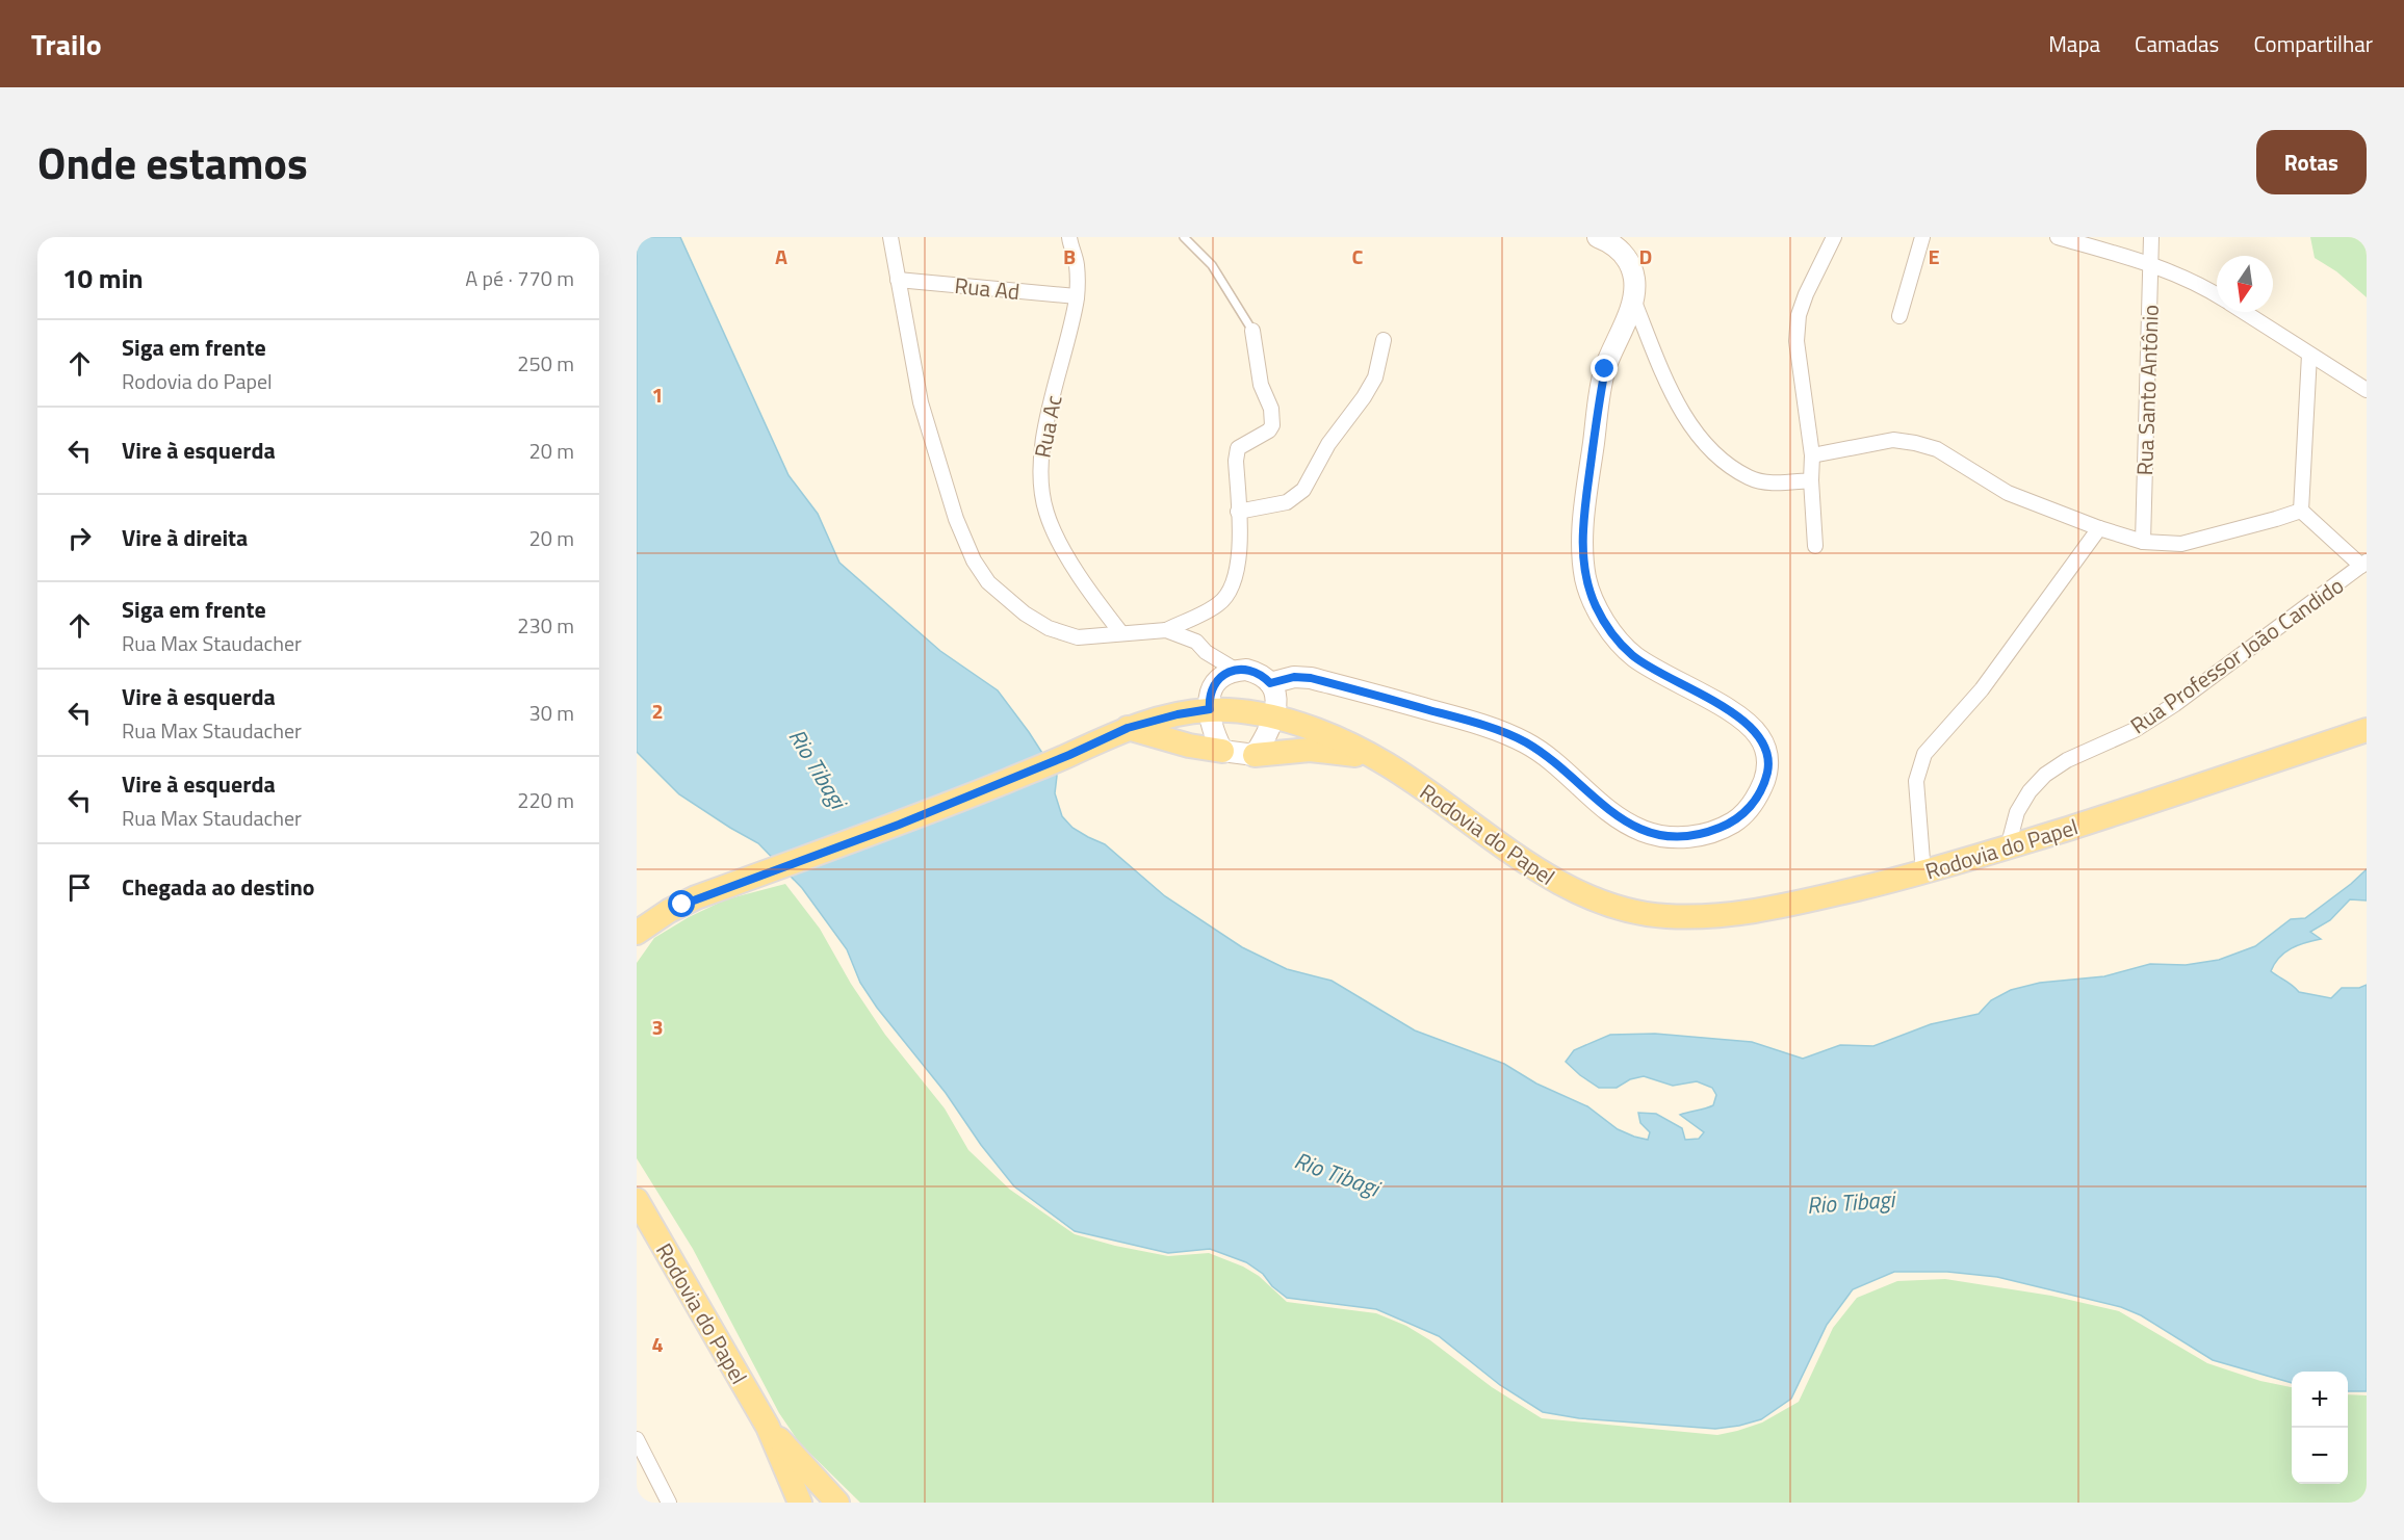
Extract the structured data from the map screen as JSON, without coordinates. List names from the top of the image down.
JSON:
{
  "streets": {
    "main road": ["Rodovia do Papel"],
    "street": [
      "Rua Ad",
      "Rua Santo Antônio",
      "Rua Ac",
      "Rua Professor João Candido"
    ]
  },
  "crossings": [
    ["Rua Ad", "Rua Ac"],
    ["Rua Professor João Candido", "Rodovia do Papel"]
  ],
  "water": ["Rio Tibagi"],
  "north": "bottom",
  "page": {
    "header": "Trailo",
    "nav": ["Mapa", "Camadas", "Compartilhar"],
    "title": "Onde estamos",
    "buttons": "Rotas",
    "heading": ["10 min", "A pé · 770 m"],
    "list": [
      ["Siga em frente", "Rodovia do Papel", "250 m"],
      ["Vire à esquerda", "20 m"],
      ["Vire à direita", "20 m"],
      ["Siga em frente", "Rua Max Staudacher", "230 m"],
      ["Vire à esquerda", "Rua Max Staudacher", "30 m"],
      ["Vire à esquerda", "Rua Max Staudacher", "220 m"],
      "Chegada ao destino"
    ],
    "map_buttons": ["+", "−"]
  },
  "grid": {
    "columns": [
      "A",
      "B",
      "C",
      "D",
      "E"
    ],
    "rows": [
      "1",
      "2",
      "3",
      "4"
    ]
  }
}
